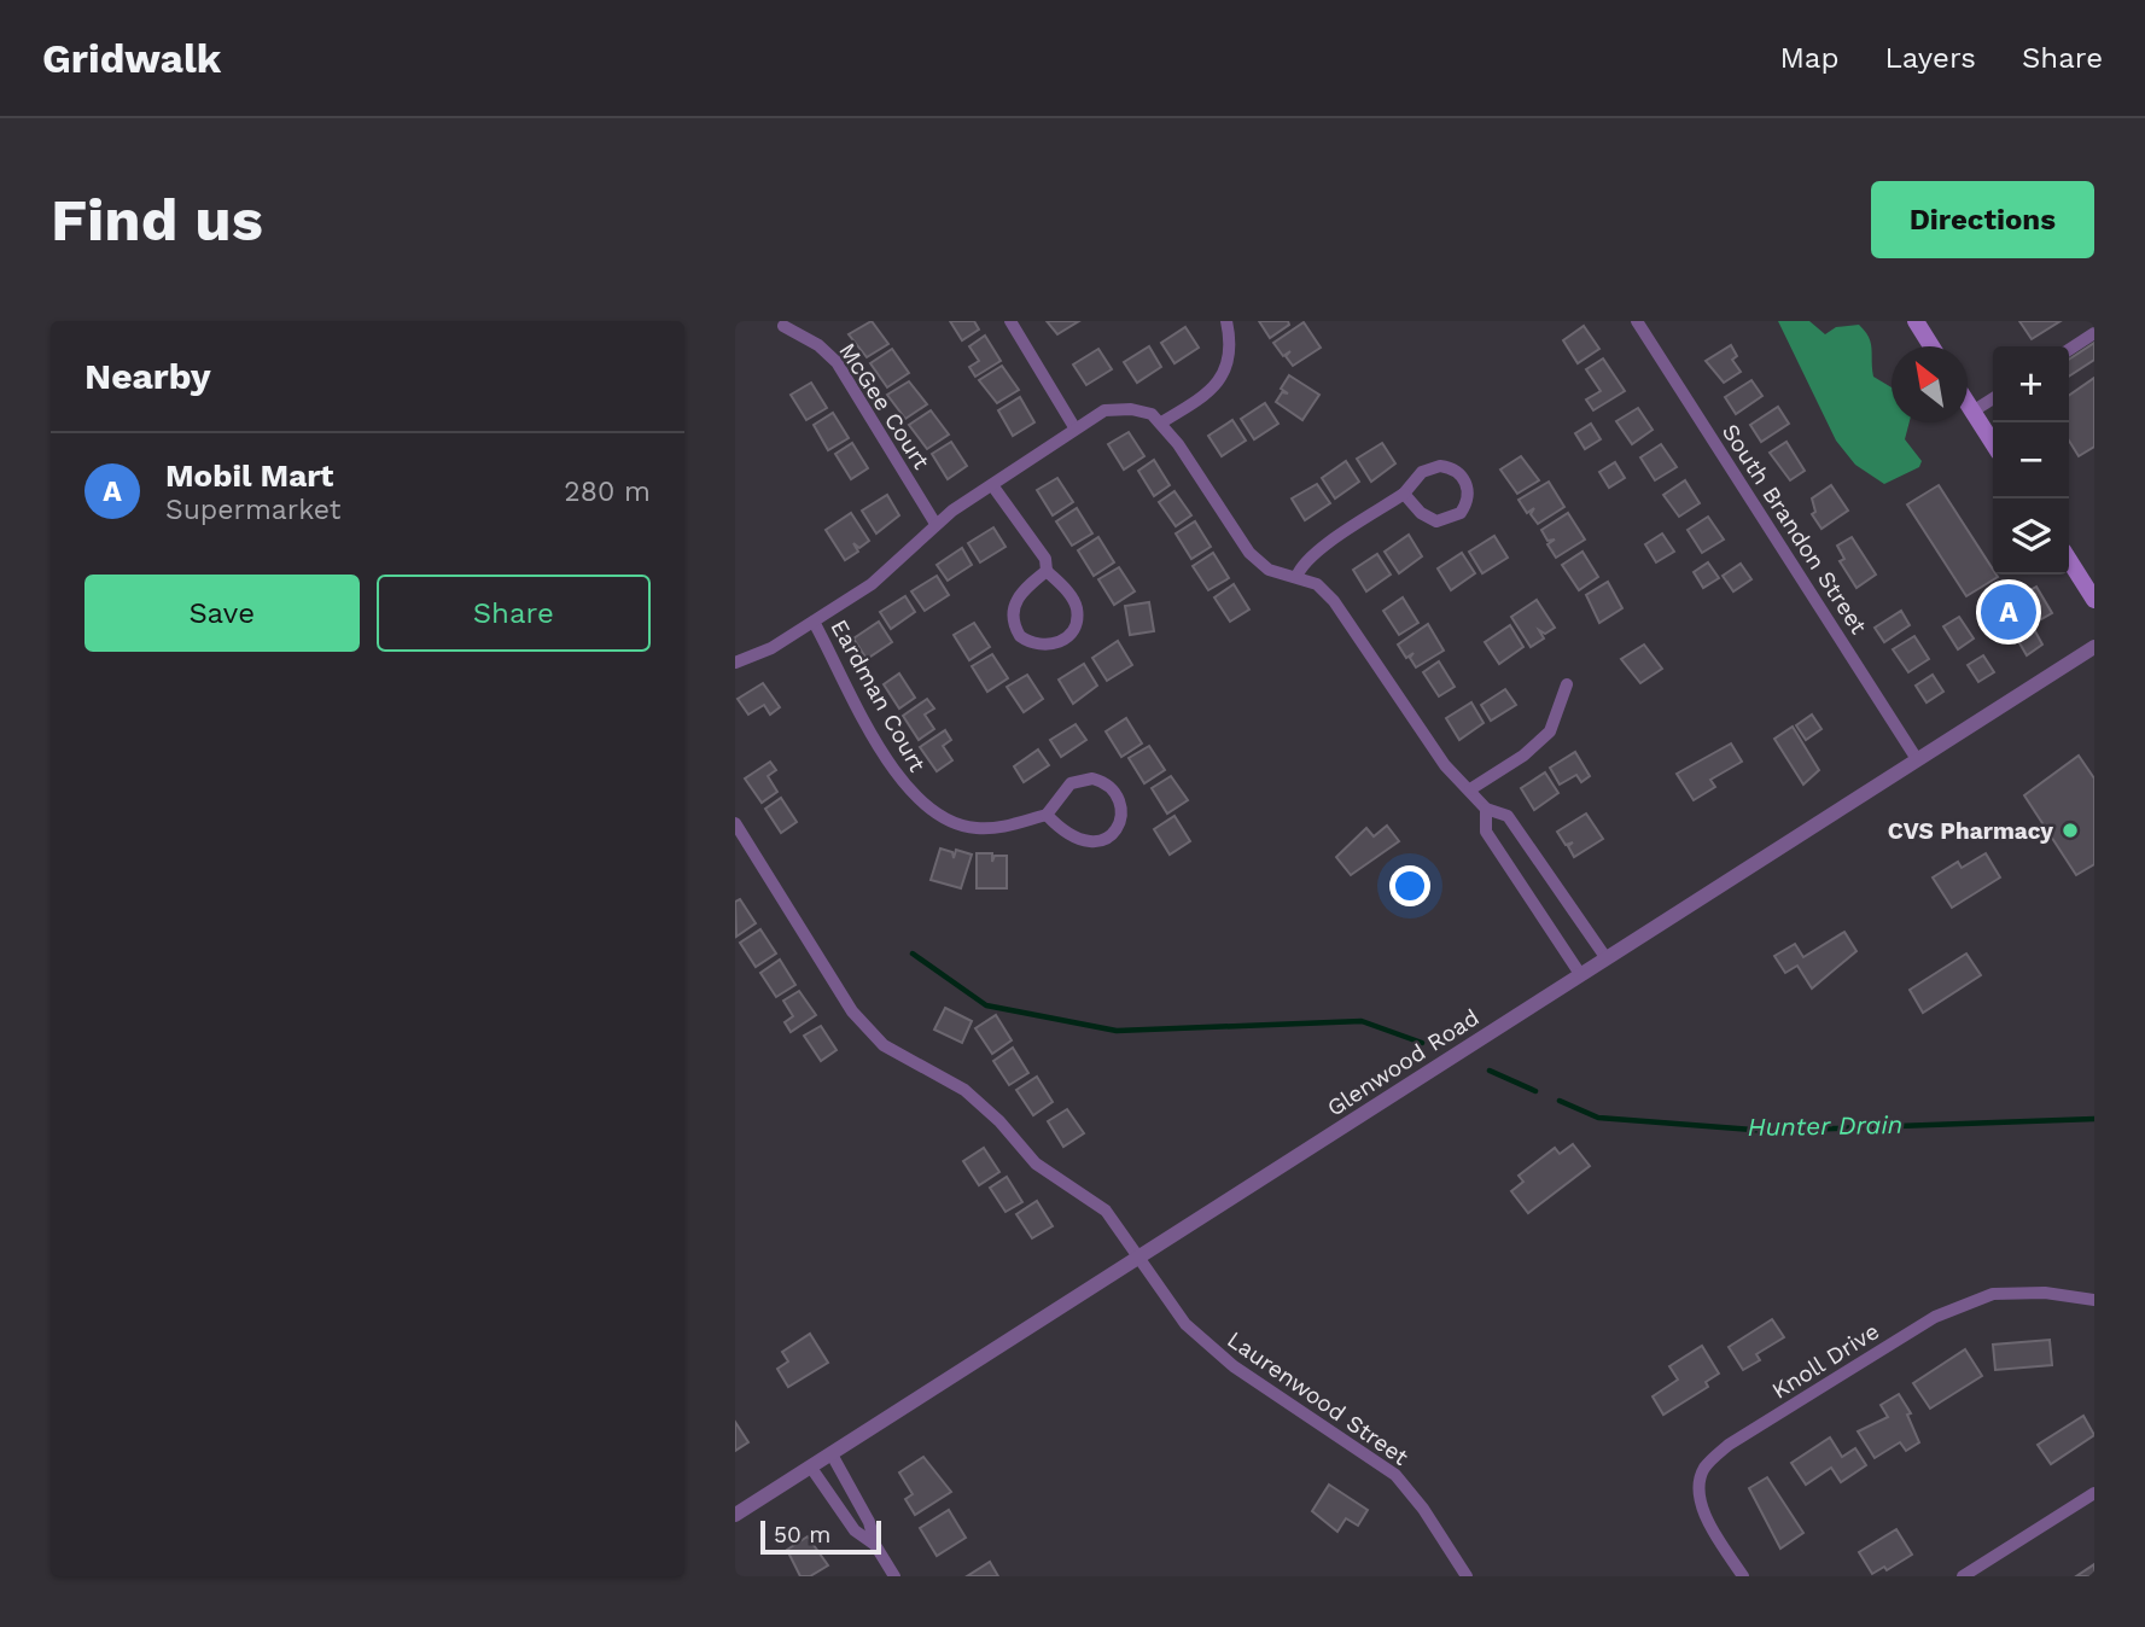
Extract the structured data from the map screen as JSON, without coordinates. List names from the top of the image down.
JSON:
{
  "streets": {
    "street": [
      "McGee Court",
      "South Brandon Street",
      "Eardman Court",
      "Glenwood Road",
      "Knoll Drive",
      "Laurenwood Street"
    ]
  },
  "crossings": [
    ["South Brandon Street", "Glenwood Road"],
    ["Glenwood Road", "Laurenwood Street"]
  ],
  "water": ["Hunter Drain"],
  "places": ["CVS Pharmacy"],
  "scale_bar": "50 m",
  "north": "top left",
  "page": {
    "header": "Gridwalk",
    "nav": ["Map", "Layers", "Share"],
    "buttons": [
      "Directions",
      ["Save", "Share"]
    ],
    "title": "Find us",
    "heading": "Nearby",
    "map_buttons": ["+", "−"],
    "list": [
      {
        "mark": "A",
        "name": "Mobil Mart",
        "note": "Supermarket",
        "value": "280 m"
      }
    ],
    "pins": "A",
    "scale": "50 m"
  }
}
